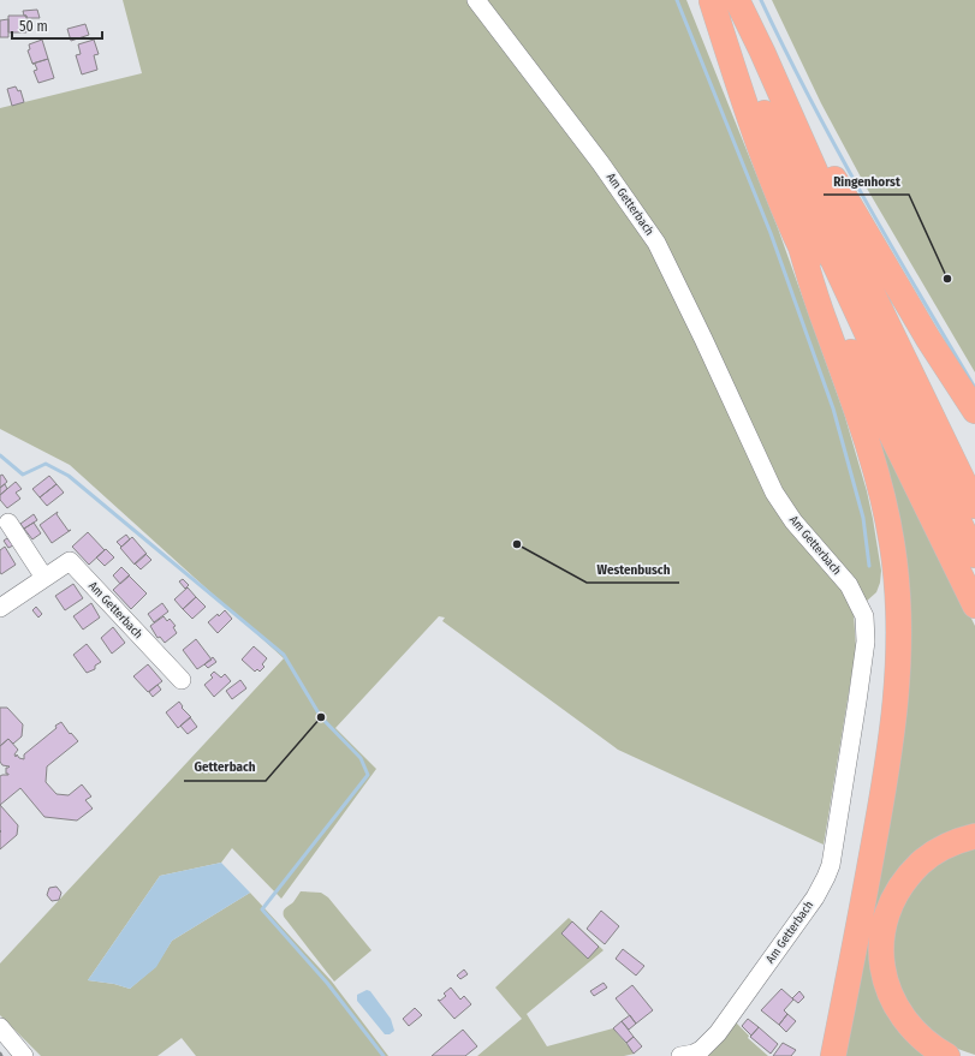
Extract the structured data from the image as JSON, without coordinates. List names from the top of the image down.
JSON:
{
  "streets": {
    "street": ["Am Getterbach"]
  },
  "places": ["Ringenhorst", "Westenbusch", "Getterbach"],
  "scale_bar": "50 m"
}
